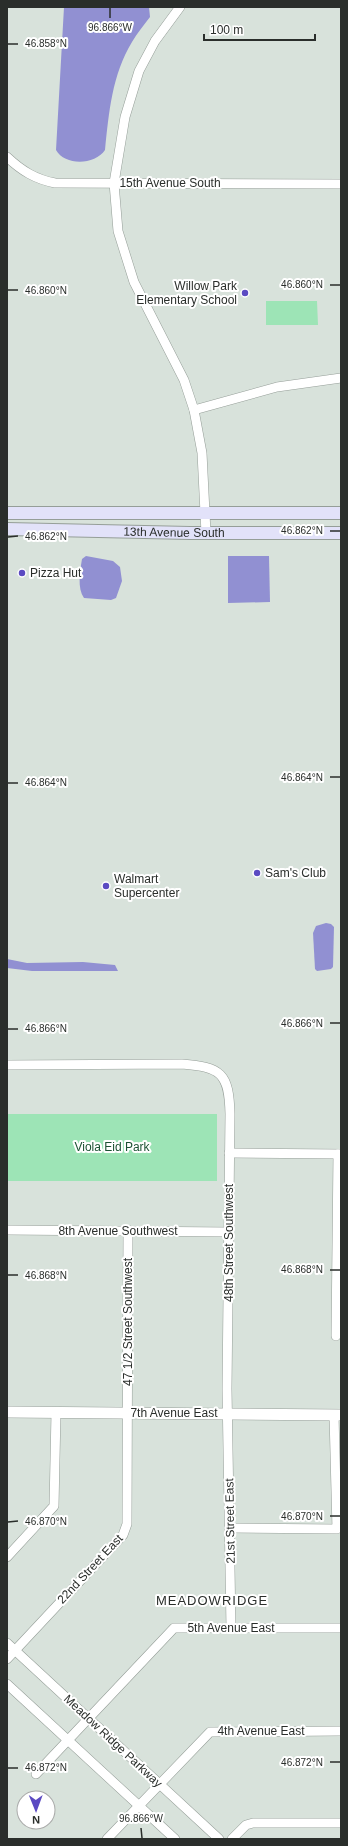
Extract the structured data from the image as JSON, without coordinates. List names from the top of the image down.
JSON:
{
  "streets": {
    "main road": ["13th Avenue South"],
    "street": [
      "15th Avenue South",
      "8th Avenue Southwest",
      "48th Street Southwest",
      "47 1/2 Street Southwest",
      "7th Avenue East",
      "21st Street East",
      "22nd Street East",
      "5th Avenue East",
      "4th Avenue East",
      "Meadow Ridge Parkway"
    ]
  },
  "crossings": [
    ["8th Avenue Southwest", "48th Street Southwest"],
    ["8th Avenue Southwest", "47 1/2 Street Southwest"],
    ["48th Street Southwest", "7th Avenue East"],
    ["48th Street Southwest", "21st Street East"],
    ["47 1/2 Street Southwest", "7th Avenue East"],
    ["47 1/2 Street Southwest", "22nd Street East"],
    ["7th Avenue East", "21st Street East"],
    ["7th Avenue East", "22nd Street East"],
    ["21st Street East", "5th Avenue East"],
    ["22nd Street East", "Meadow Ridge Parkway"],
    ["5th Avenue East", "Meadow Ridge Parkway"],
    ["4th Avenue East", "Meadow Ridge Parkway"]
  ],
  "districts": ["MEADOWRIDGE"],
  "parks": ["Viola Eid Park"],
  "places": [
    "Willow Park Elementary School",
    "Pizza Hut",
    "Sam's Club",
    "Walmart Supercenter"
  ],
  "scale_bar": "100 m",
  "north": "bottom",
  "coordinates": [
    "96.866°W",
    "46.858°N",
    "46.860°N",
    "46.862°N",
    "46.864°N",
    "46.866°N",
    "46.868°N",
    "46.870°N",
    "46.872°N"
  ]
}
